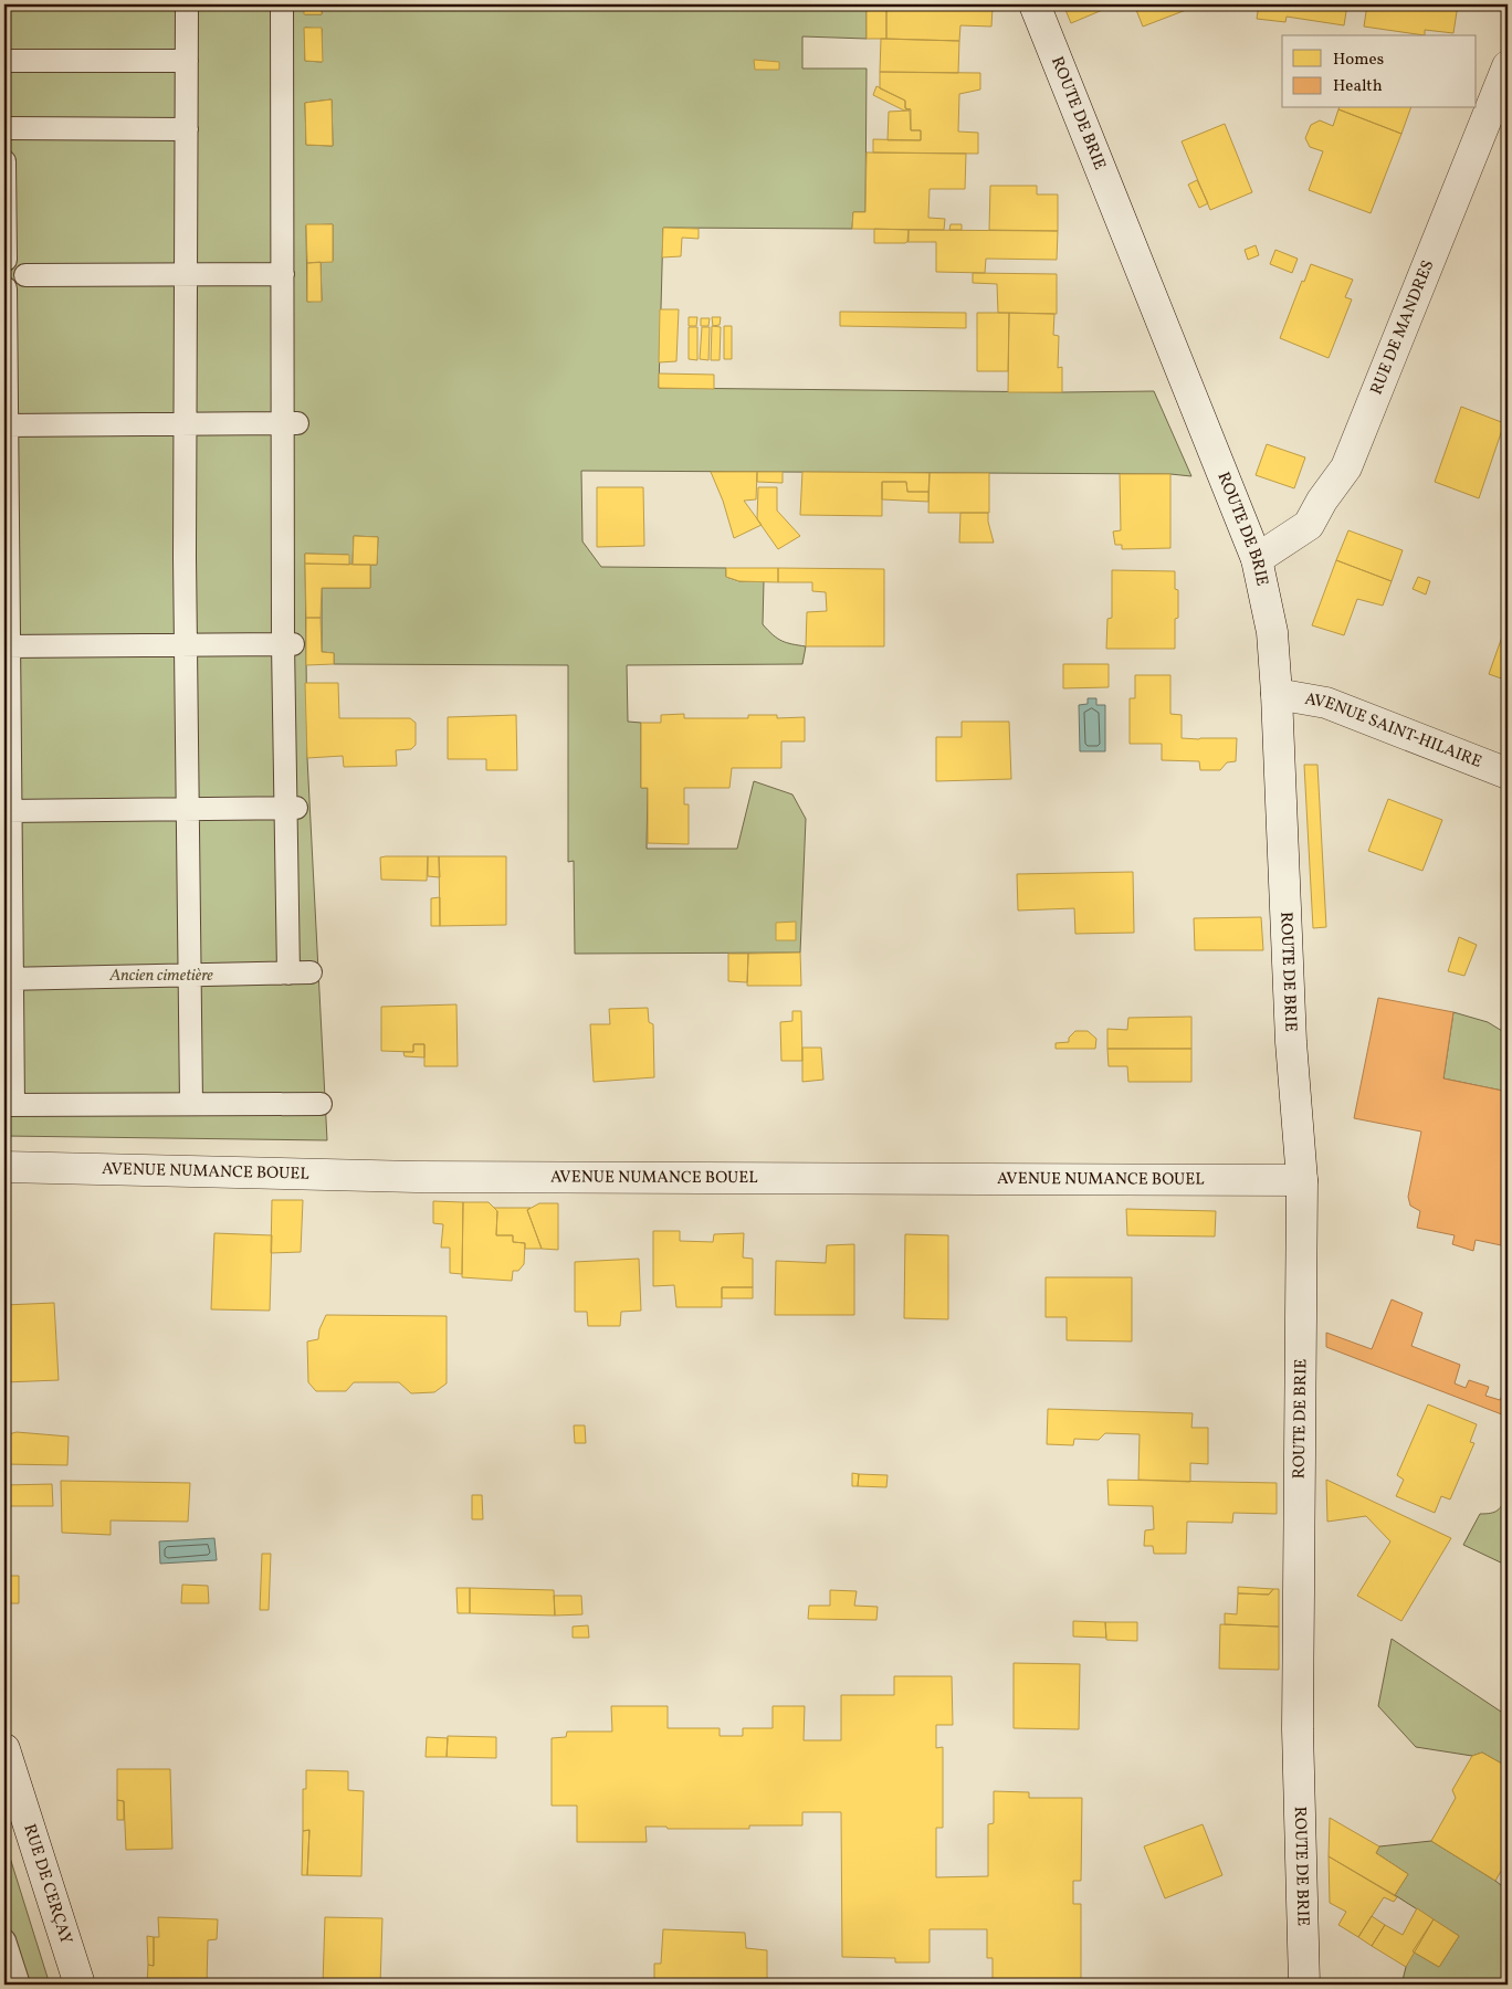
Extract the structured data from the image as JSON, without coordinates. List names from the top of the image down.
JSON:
{
  "streets": {
    "street": [
      "ROUTE DE BRIE",
      "RUE DE MANDRES",
      "AVENUE SAINT-HILAIRE",
      "AVENUE NUMANCE BOUEL",
      "RUE DE CERÇAY"
    ]
  },
  "crossings": [
    ["ROUTE DE BRIE", "RUE DE MANDRES"],
    ["ROUTE DE BRIE", "AVENUE SAINT-HILAIRE"],
    ["ROUTE DE BRIE", "AVENUE NUMANCE BOUEL"]
  ],
  "parks": ["Ancien cimetière"],
  "legend": ["Homes", "Health"]
}
